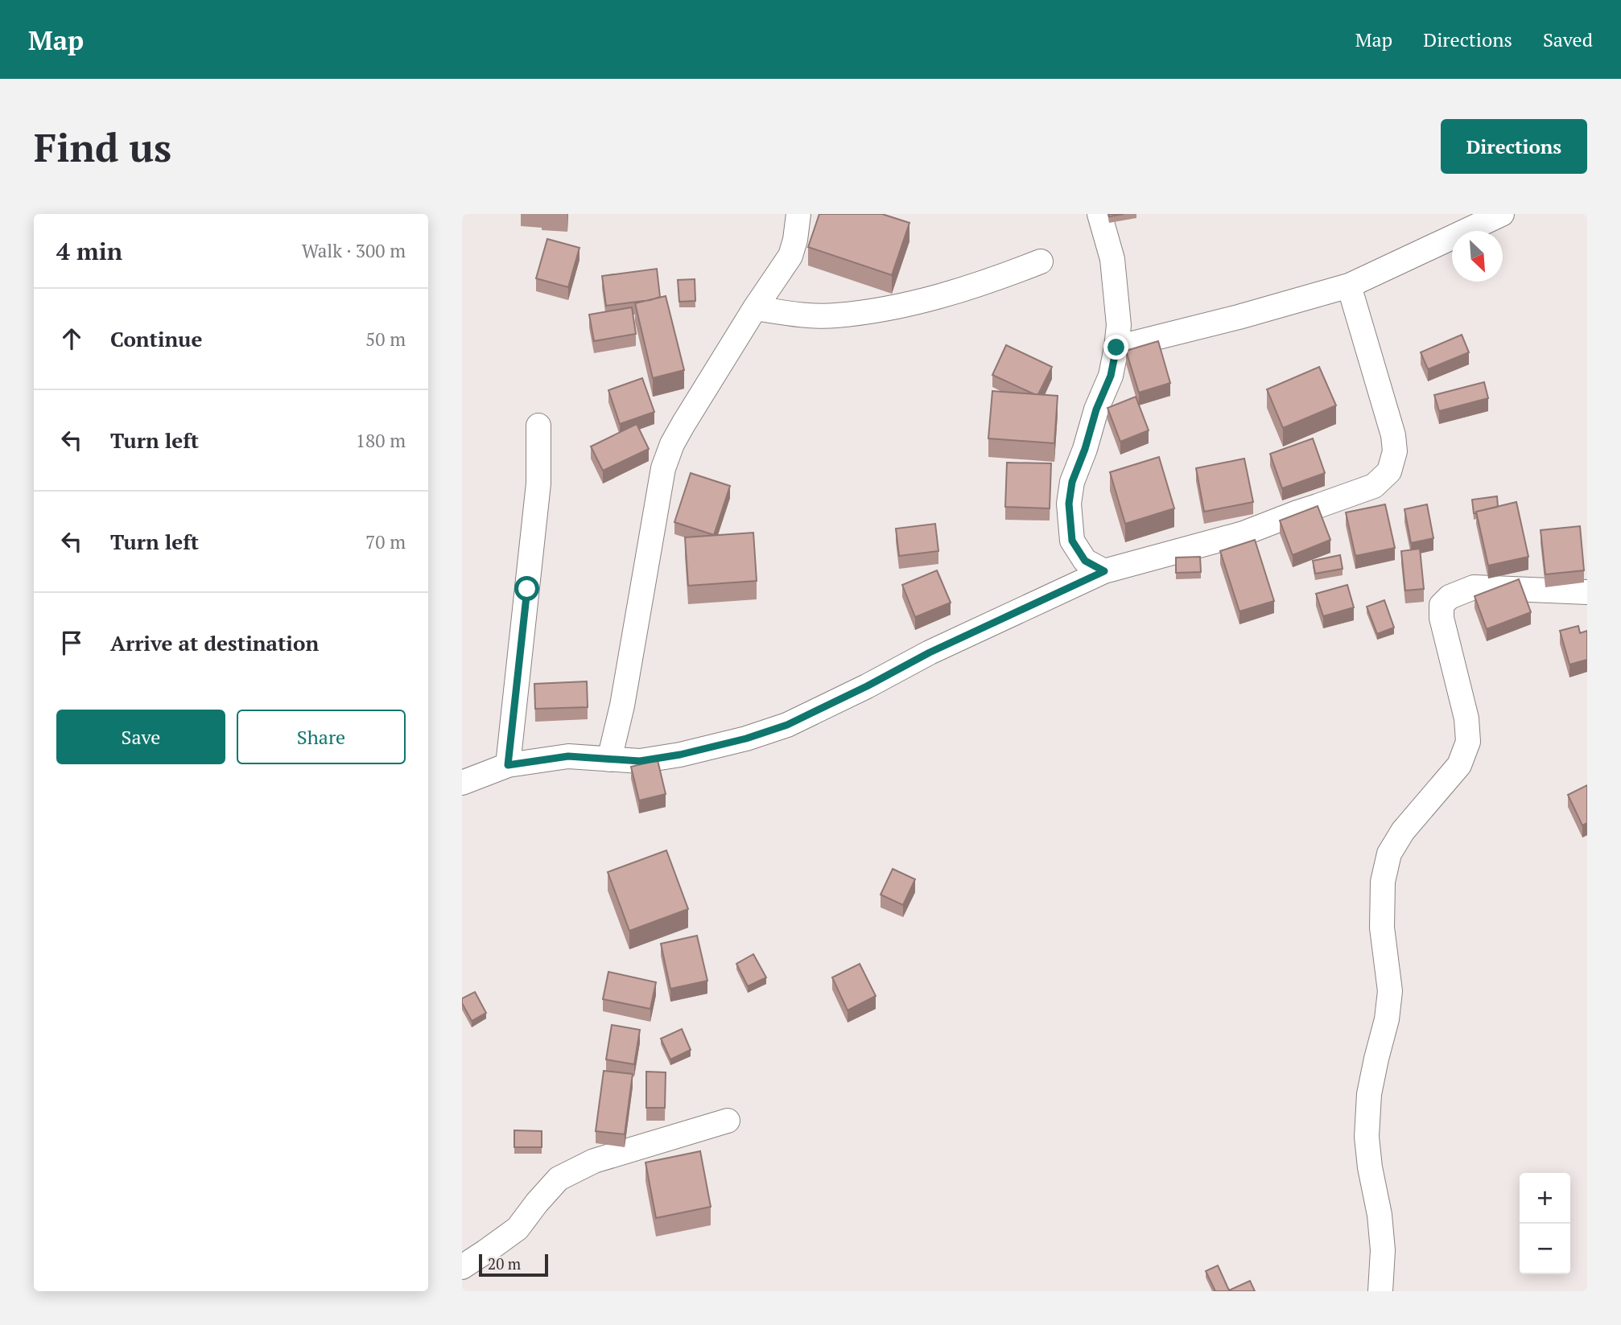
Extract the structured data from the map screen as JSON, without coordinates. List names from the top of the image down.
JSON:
{
  "scale_bar": "20 m",
  "north": "bottom right",
  "page": {
    "header": "Map",
    "nav": ["Map", "Directions", "Saved"],
    "buttons": [
      "Directions",
      ["Save", "Share"]
    ],
    "title": "Find us",
    "heading": ["4 min", "Walk · 300 m"],
    "list": [
      ["Continue", "50 m"],
      ["Turn left", "180 m"],
      ["Turn left", "70 m"],
      "Arrive at destination"
    ],
    "map_buttons": ["+", "−"],
    "scale": "20 m"
  }
}
